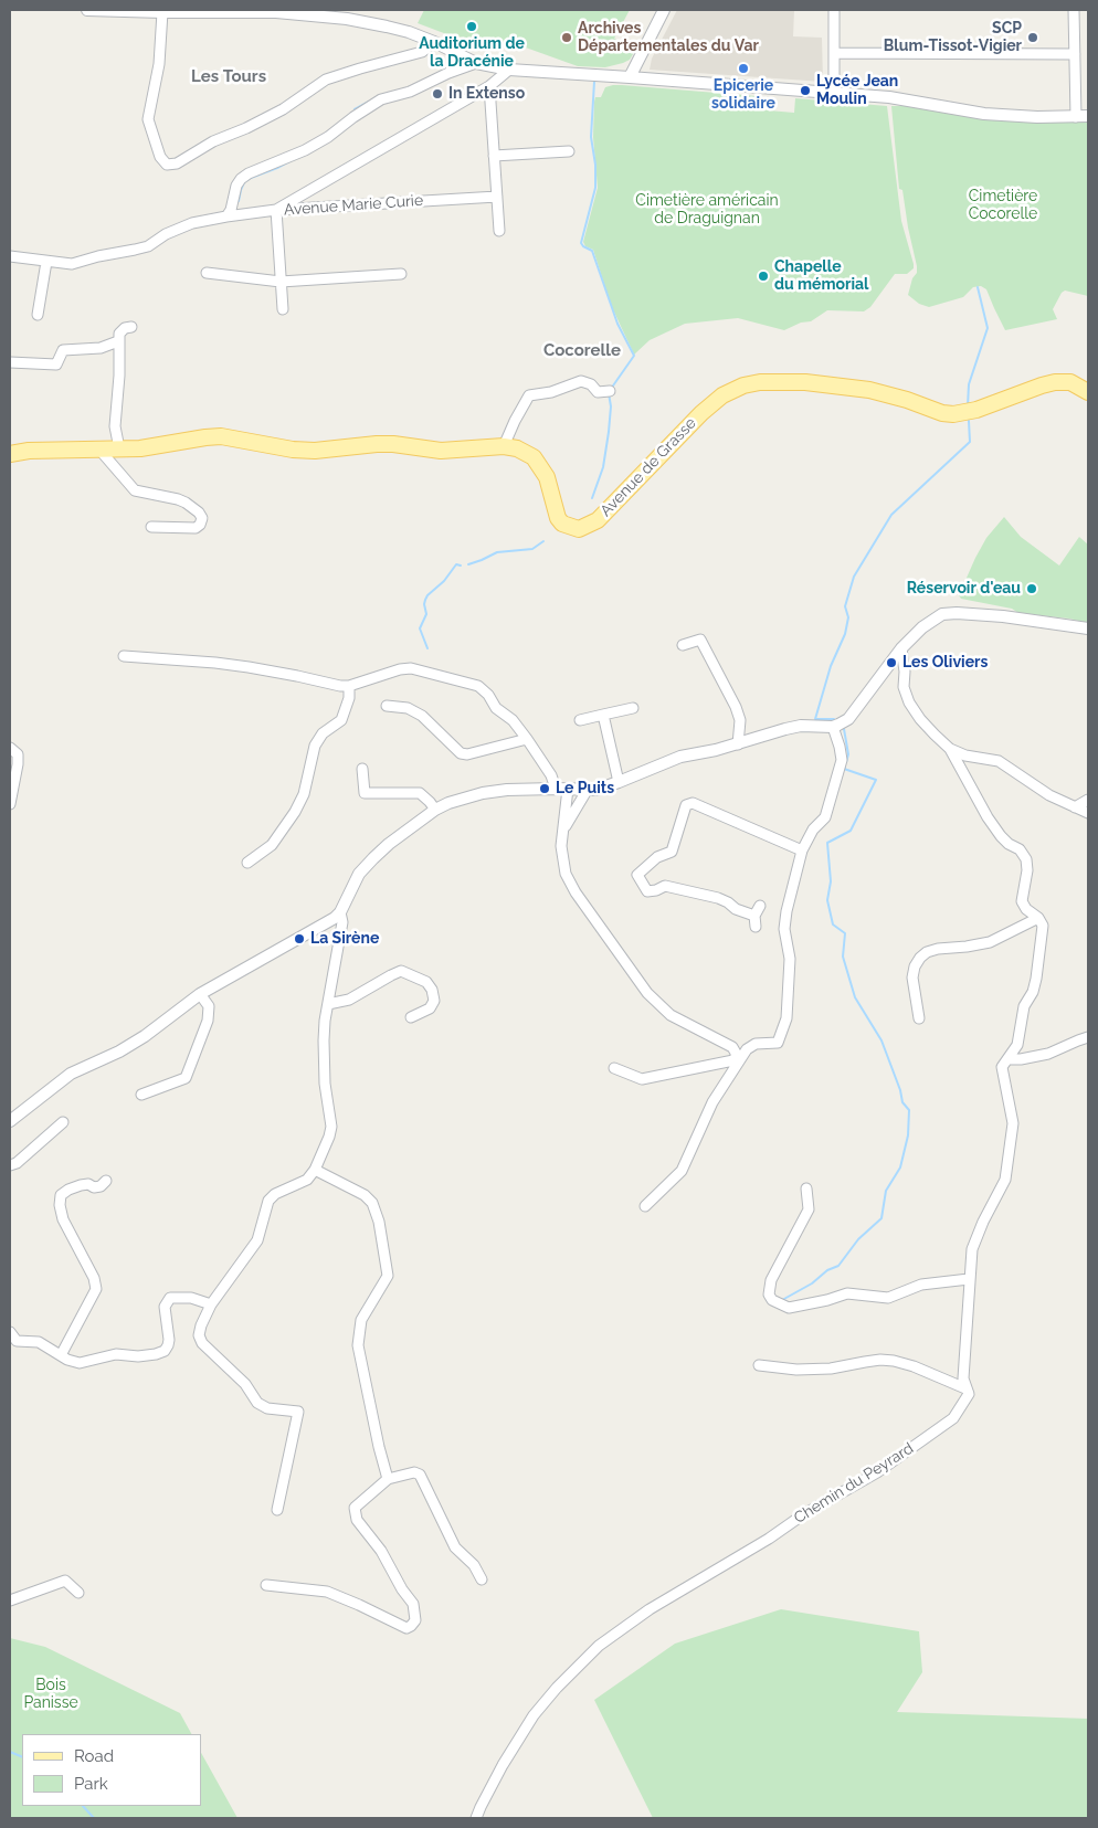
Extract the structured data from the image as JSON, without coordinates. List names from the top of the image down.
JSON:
{
  "streets": {
    "main road": ["Avenue de Grasse"],
    "street": ["Avenue Marie Curie", "Chemin du Peyrard"]
  },
  "districts": ["Les Tours", "Cocorelle"],
  "parks": ["Cimetière Cocorelle", "Cimetière américain de Draguignan", "Bois Panisse"],
  "places": [
    "Auditorium de la Dracénie",
    "Archives Départementales du Var",
    "SCP Blum-Tissot-Vigier",
    "Epicerie solidaire",
    "Lycée Jean Moulin",
    "In Extenso",
    "Chapelle du mémorial",
    "Réservoir d'eau",
    "Les Oliviers",
    "Le Puits",
    "La Sirène"
  ],
  "legend": ["Road", "Park"]
}
